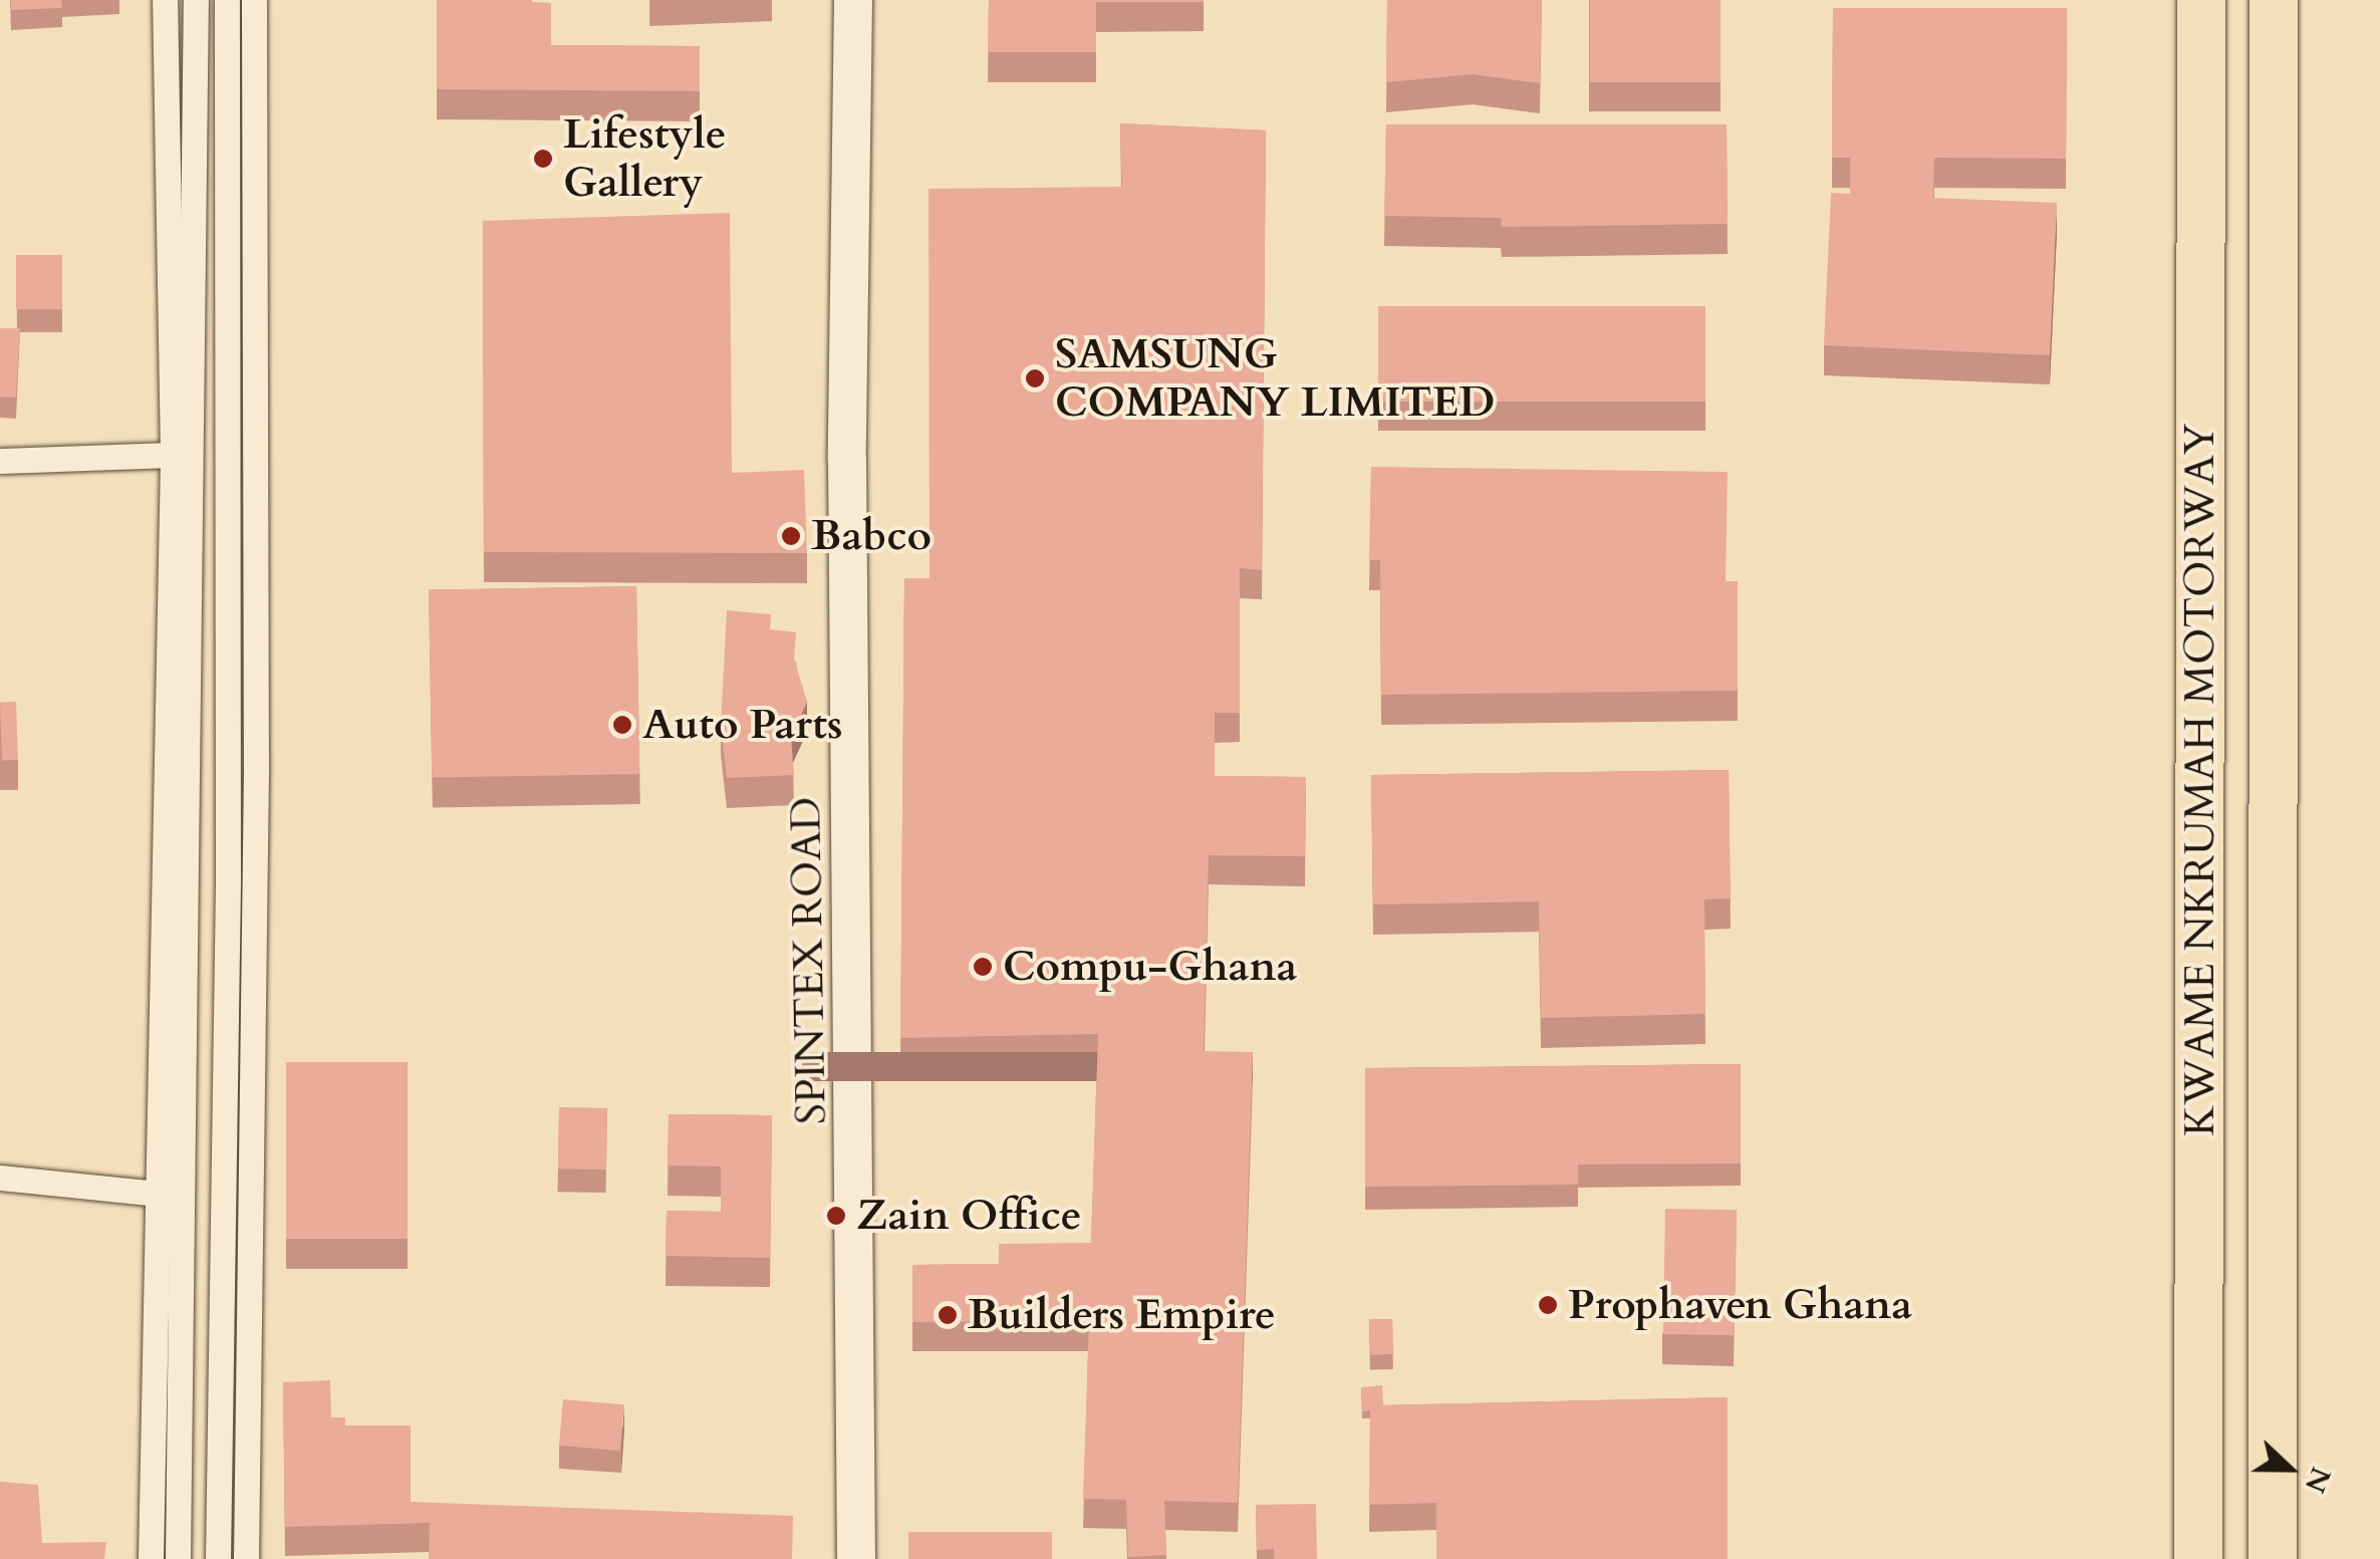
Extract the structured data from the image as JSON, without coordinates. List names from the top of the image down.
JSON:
{
  "streets": {
    "highway": ["KWAME NKRUMAH MOTORWAY"],
    "main road": ["SPINTEX ROAD"]
  },
  "places": [
    "Lifestyle Gallery",
    "SAMSUNG COMPANY LIMITED",
    "Babco",
    "Auto Parts",
    "Compu-Ghana",
    "Zain Office",
    "Prophaven Ghana",
    "Builders Empire"
  ],
  "north": "right"
}
